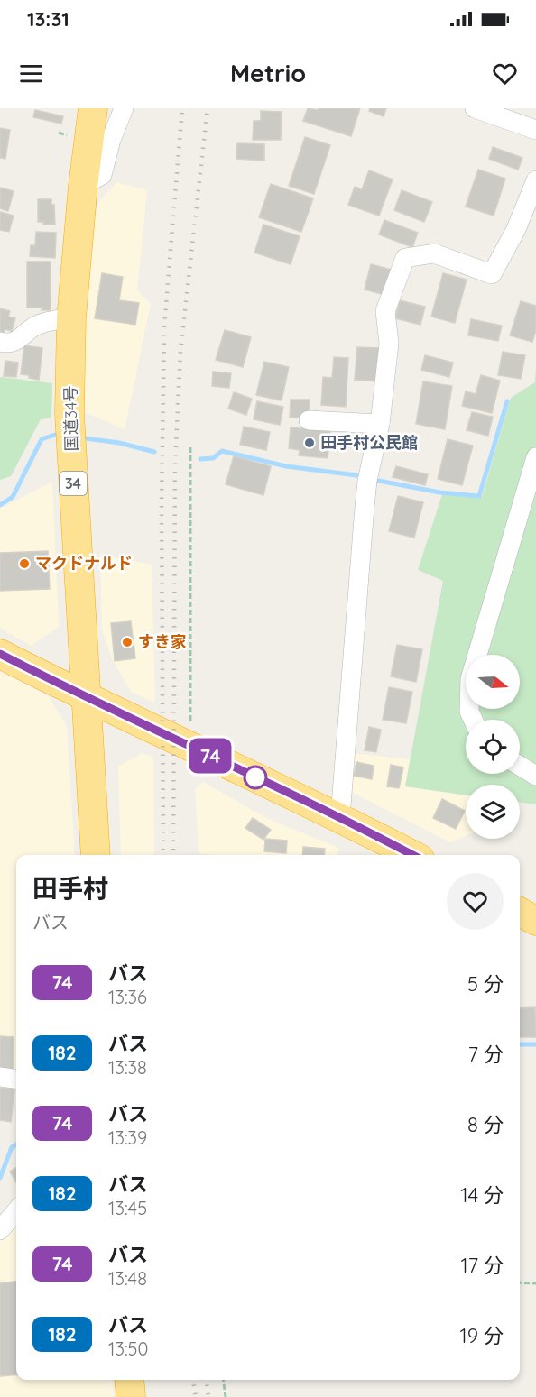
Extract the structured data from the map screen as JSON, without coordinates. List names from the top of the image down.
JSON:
{
  "streets": {
    "highway": ["国道34号", "34"]
  },
  "places": ["田手村公民館", "マクドナルド", "すき家"],
  "lines": ["bus line 74"],
  "north": "right",
  "page": {
    "status": "13:31",
    "header": "Metrio",
    "on_map": "74",
    "heading": ["田手村", "バス"],
    "list": [
      {
        "mark": "74",
        "name": "バス",
        "note": "13:36",
        "value": "5 分"
      },
      {
        "mark": "182",
        "name": "バス",
        "note": "13:38",
        "value": "7 分"
      },
      {
        "mark": "74",
        "name": "バス",
        "note": "13:39",
        "value": "8 分"
      },
      {
        "mark": "182",
        "name": "バス",
        "note": "13:45",
        "value": "14 分"
      },
      {
        "mark": "74",
        "name": "バス",
        "note": "13:48",
        "value": "17 分"
      },
      {
        "mark": "182",
        "name": "バス",
        "note": "13:50",
        "value": "19 分"
      }
    ]
  }
}
